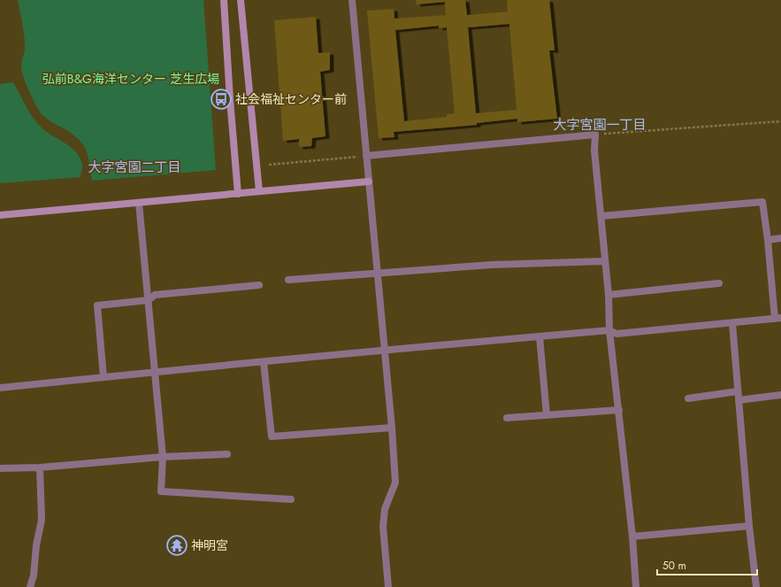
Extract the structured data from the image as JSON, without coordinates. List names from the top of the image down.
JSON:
{
  "districts": ["大字宮園一丁目", "大字宮園二丁目"],
  "parks": ["弘前B&G海洋センター 芝生広場"],
  "places": {
    "bus stop": ["社会福祉センター前"],
    "temple": ["神明宮"]
  },
  "scale_bar": "50 m"
}
